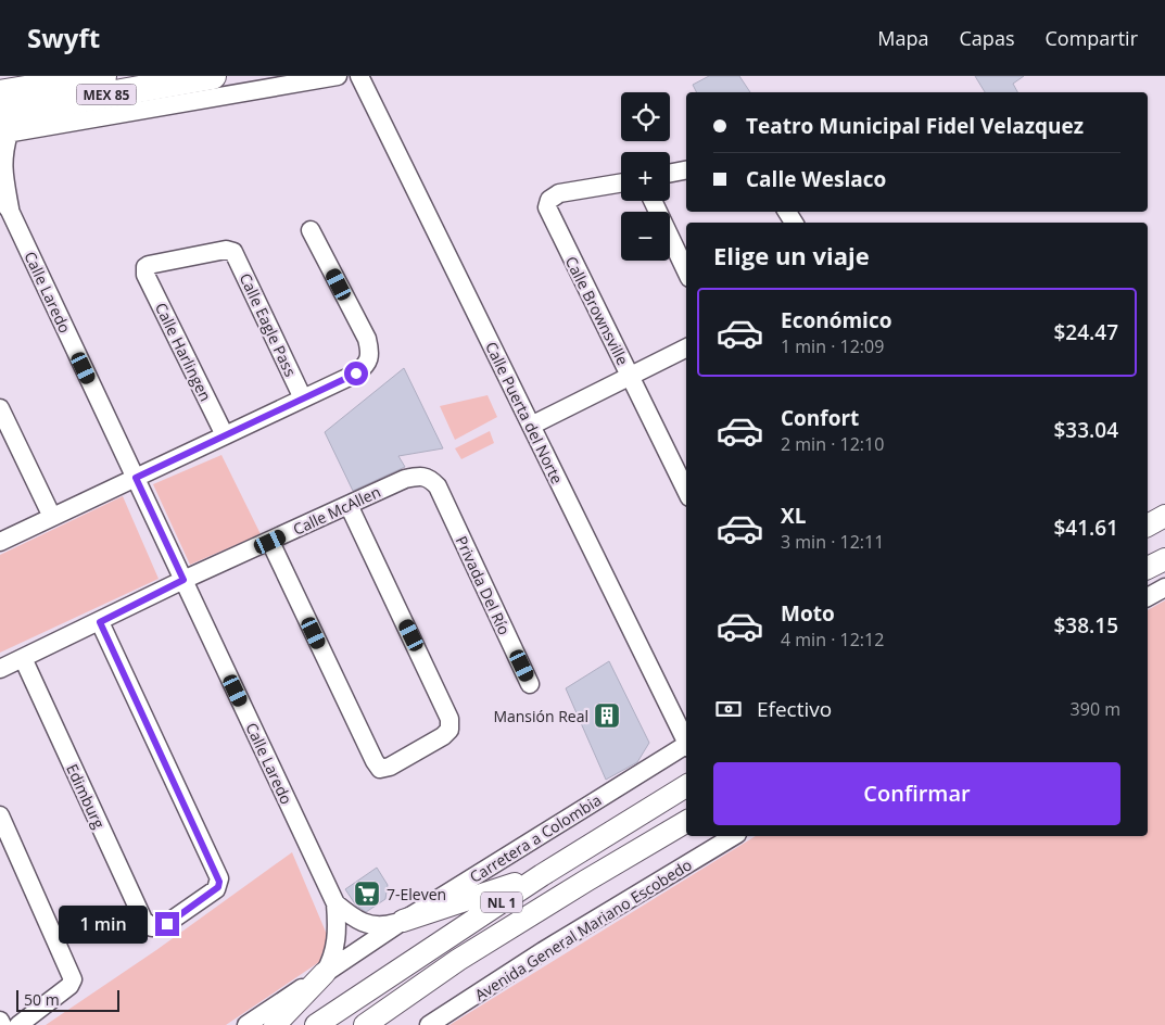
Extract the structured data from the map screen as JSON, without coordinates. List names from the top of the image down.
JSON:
{
  "streets": {
    "highway": ["MEX 85"],
    "main road": ["NL 1"],
    "street": [
      "Calle Laredo",
      "Calle Brownsville",
      "Calle Eagle Pass",
      "Calle Harlingen",
      "Calle Puerta del Norte",
      "Calle McAllen",
      "Privada Del Río",
      "Edimburg",
      "Carretera a Colombia",
      "Avenida General Mariano Escobedo"
    ]
  },
  "crossings": [
    ["MEX 85", "Calle Laredo"],
    ["Calle Laredo", "Calle McAllen"],
    ["Calle Laredo", "Carretera a Colombia"],
    ["Calle Eagle Pass", "Calle Harlingen"],
    ["Calle McAllen", "Privada Del Río"],
    ["Calle McAllen", "Edimburg"]
  ],
  "places": {
    "building": ["Mansión Real"],
    "supermarket": ["7-Eleven"]
  },
  "scale_bar": "50 m",
  "page": {
    "header": "Swyft",
    "nav": ["Mapa", "Capas", "Compartir"],
    "map_buttons": ["+", "−"],
    "banner": ["Teatro Municipal Fidel Velazquez", "Calle Weslaco"],
    "heading": "Elige un viaje",
    "list": [
      {
        "name": "Económico",
        "note": "1 min · 12:09",
        "value": "$24.47"
      },
      {
        "name": "Confort",
        "note": "2 min · 12:10",
        "value": "$33.04"
      },
      {
        "name": "XL",
        "note": "3 min · 12:11",
        "value": "$41.61"
      },
      {
        "name": "Moto",
        "note": "4 min · 12:12",
        "value": "$38.15"
      }
    ],
    "pay": ["Efectivo", "390 m"],
    "buttons": "Confirmar",
    "bubble": "1 min",
    "scale": "50 m"
  }
}
